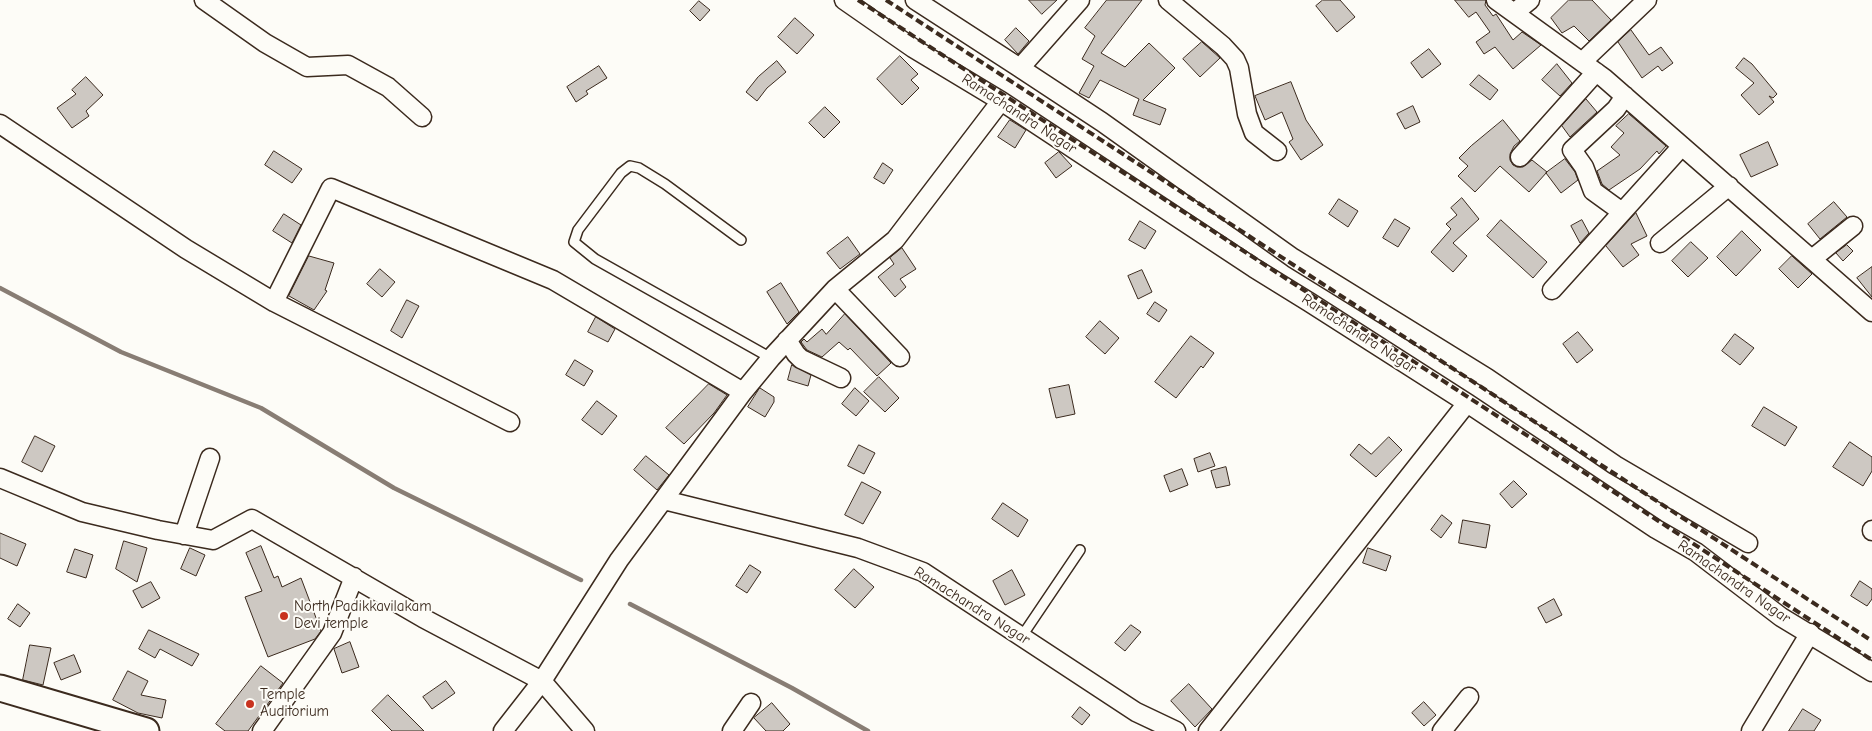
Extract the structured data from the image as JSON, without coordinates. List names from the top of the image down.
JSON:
{
  "streets": {
    "street": ["Ramachandra Nagar"]
  },
  "places": ["North Padikkavilakam Devi temple", "Temple Auditorium"]
}
